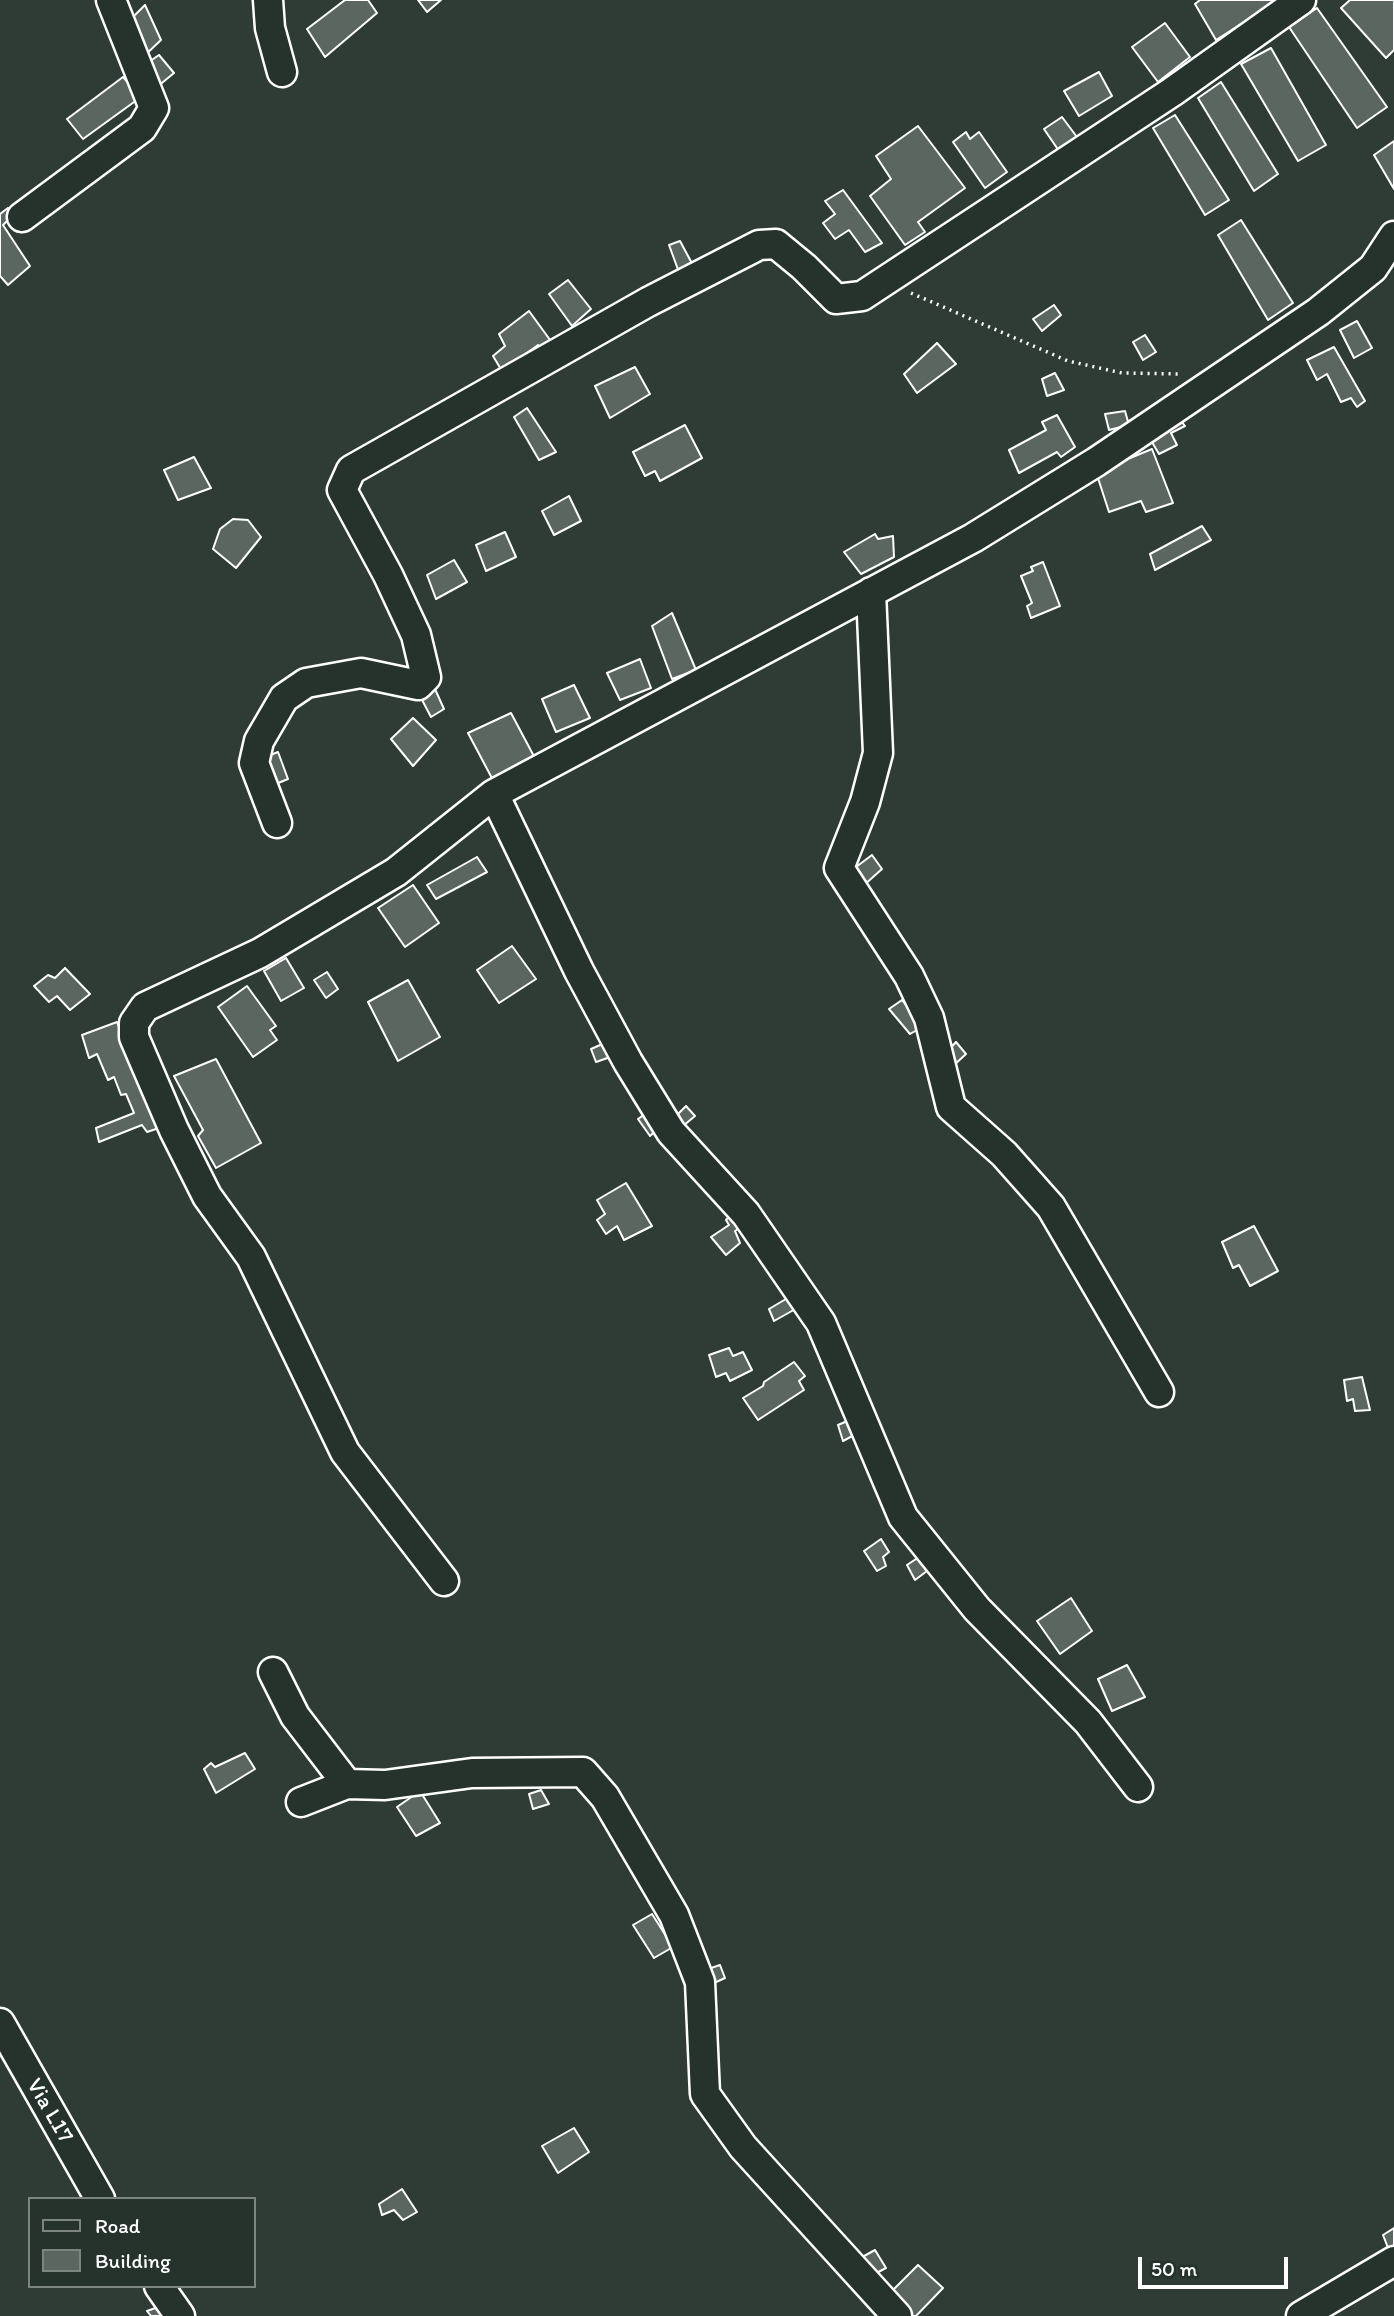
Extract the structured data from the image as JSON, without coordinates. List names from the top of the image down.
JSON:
{
  "streets": {
    "street": ["Via L17"]
  },
  "legend": ["Road", "Building"],
  "scale_bar": "50 m"
}
